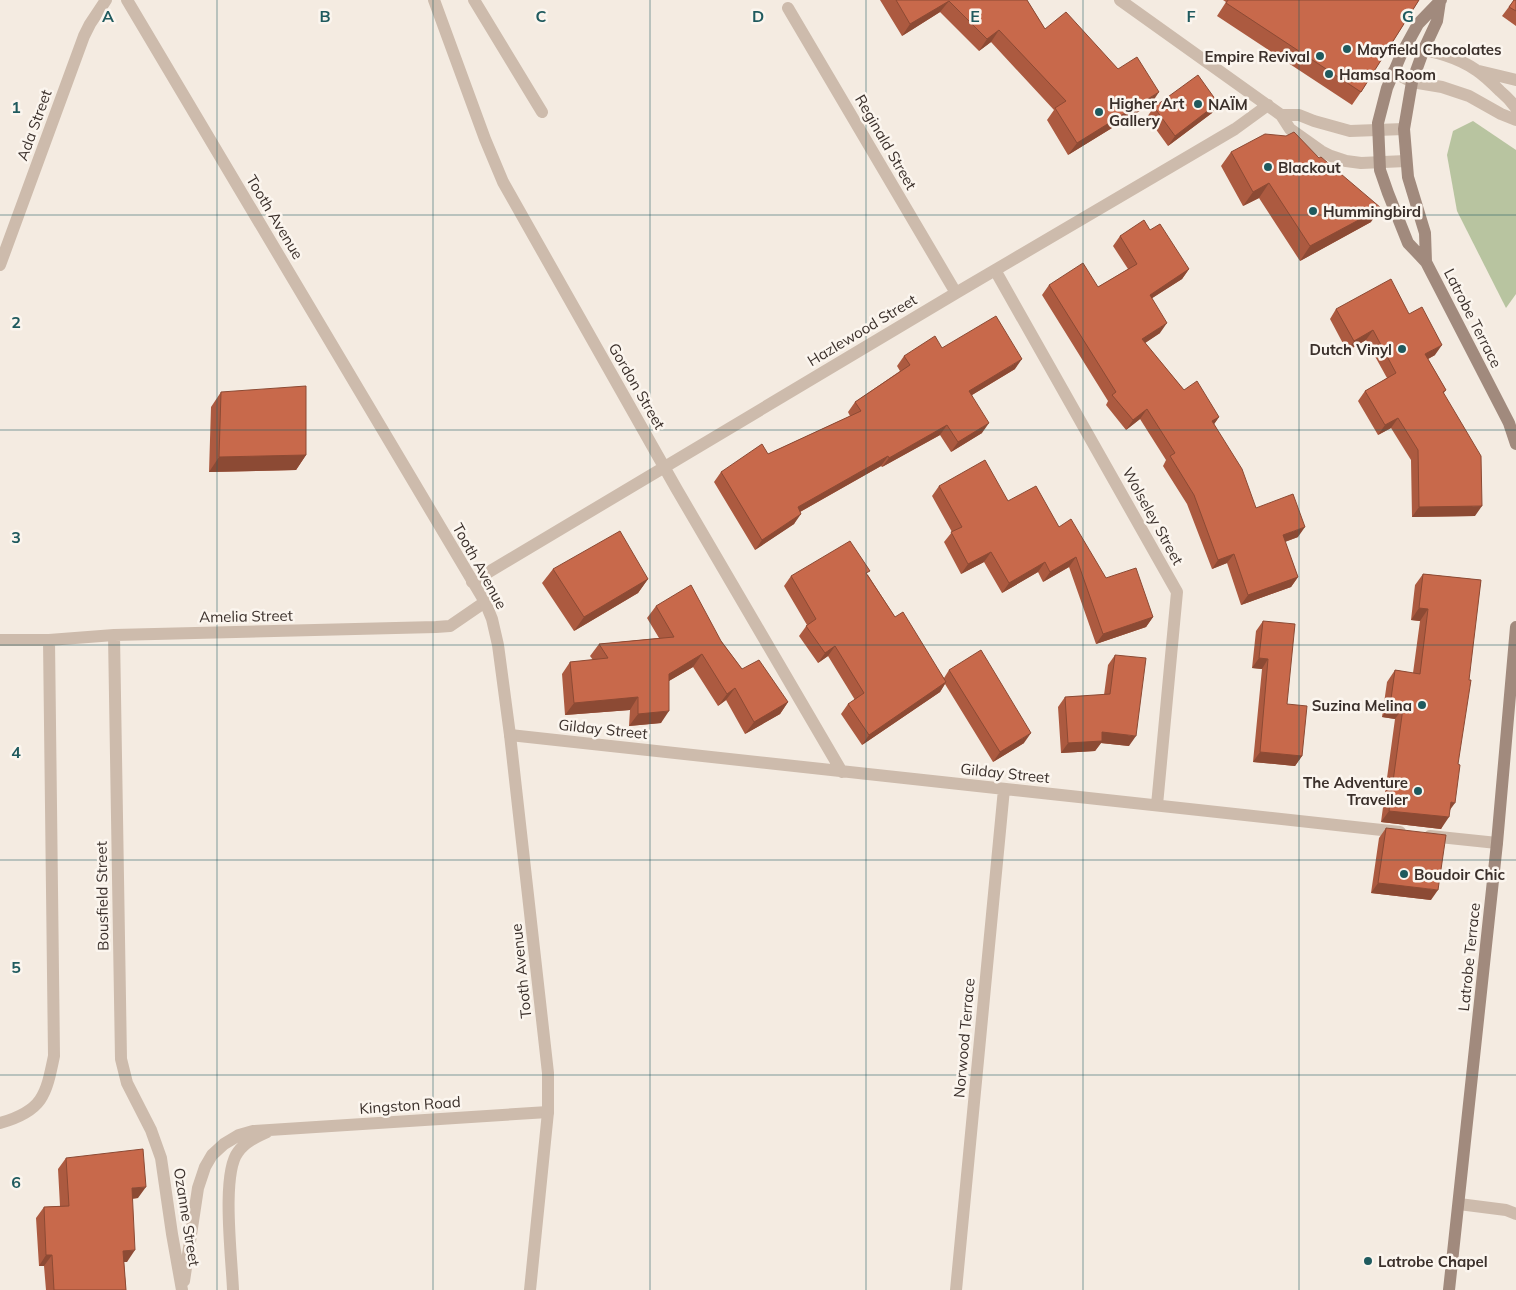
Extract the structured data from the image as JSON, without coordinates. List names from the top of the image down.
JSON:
{
  "streets": {
    "main road": ["Latrobe Terrace"],
    "street": [
      "Ada Street",
      "Reginald Street",
      "Tooth Avenue",
      "Hazlewood Street",
      "Gordon Street",
      "Wolseley Street",
      "Amelia Street",
      "Gilday Street",
      "Bousfield Street",
      "Norwood Terrace",
      "Kingston Road",
      "Ozanne Street"
    ]
  },
  "crossings": [
    ["Reginald Street", "Hazlewood Street"],
    ["Tooth Avenue", "Hazlewood Street"],
    ["Tooth Avenue", "Amelia Street"],
    ["Tooth Avenue", "Gilday Street"],
    ["Tooth Avenue", "Kingston Road"],
    ["Latrobe Terrace", "Gilday Street"],
    ["Hazlewood Street", "Gordon Street"],
    ["Hazlewood Street", "Wolseley Street"],
    ["Gordon Street", "Gilday Street"],
    ["Wolseley Street", "Gilday Street"],
    ["Amelia Street", "Bousfield Street"],
    ["Gilday Street", "Norwood Terrace"],
    ["Bousfield Street", "Ozanne Street"],
    ["Kingston Road", "Ozanne Street"]
  ],
  "places": [
    "Mayfield Chocolates",
    "Empire Revival",
    "Hamsa Room",
    "NAÏM",
    "Higher Art Gallery",
    "Blackout",
    "Hummingbird",
    "Dutch Vinyl",
    "Suzina Melina",
    "The Adventure Traveller",
    "Boudoir Chic",
    "Latrobe Chapel"
  ],
  "grid": {
    "columns": [
      "A",
      "B",
      "C",
      "D",
      "E",
      "F",
      "G"
    ],
    "rows": [
      "1",
      "2",
      "3",
      "4",
      "5",
      "6"
    ]
  }
}
